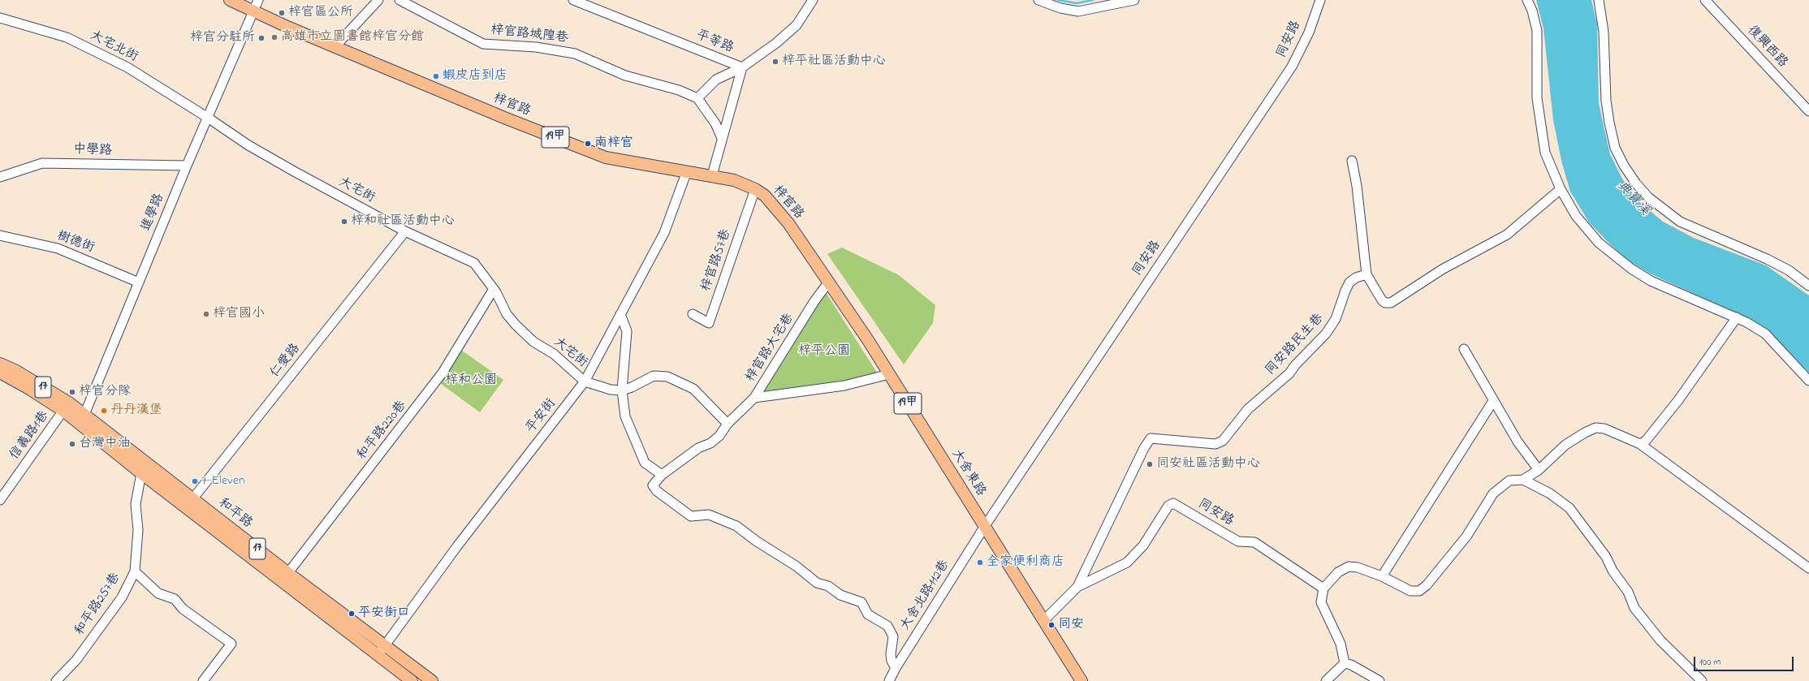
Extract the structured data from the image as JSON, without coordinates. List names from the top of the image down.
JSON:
{
  "streets": {
    "main road": [
      "梓官路",
      "19甲",
      "17",
      "大舍東路",
      "和平路"
    ],
    "street": [
      "梓官路城隍巷",
      "同安路",
      "平等路",
      "大宅北街",
      "復興西路",
      "中學路",
      "大宅街",
      "進學路",
      "樹德街",
      "梓官路57巷",
      "同安路民生巷",
      "梓官路大宅巷",
      "仁愛路",
      "平安街",
      "和平路220巷",
      "信義路1巷",
      "大舍北路112巷",
      "和平路257巷"
    ]
  },
  "crossings": [
    ["同安路", "同安路民生巷"],
    ["同安路", "大舍東路"],
    ["同安路", "大舍北路112巷"],
    ["平等路", "梓官路"],
    ["大宅北街", "大宅街"],
    ["大宅北街", "進學路"],
    ["梓官路", "進學路"],
    ["梓官路", "梓官路57巷"],
    ["梓官路", "梓官路大宅巷"],
    ["梓官路", "平安街"],
    ["梓官路", "大舍東路"],
    ["中學路", "進學路"],
    ["大宅街", "進學路"],
    ["大宅街", "仁愛路"],
    ["大宅街", "平安街"],
    ["大宅街", "和平路220巷"],
    ["進學路", "樹德街"],
    ["進學路", "17"],
    ["進學路", "和平路"],
    ["梓官路大宅巷", "大舍東路"],
    ["梓官路大宅巷", "大舍北路112巷"],
    ["仁愛路", "和平路"],
    ["17", "信義路1巷"],
    ["17", "和平路"],
    ["平安街", "和平路"],
    ["和平路220巷", "和平路"],
    ["大舍東路", "大舍北路112巷"],
    ["和平路", "和平路257巷"]
  ],
  "water": ["典寶溪"],
  "parks": ["梓平公園", "梓和公園"],
  "places": [
    "梓官區公所",
    "高雄市立圖書館梓官分館",
    "梓官分駐所",
    "梓平社區活動中心",
    "蝦皮店到店",
    "南梓官",
    "梓和社區活動中心",
    "梓官國小",
    "梓官分隊",
    "丹丹漢堡",
    "台灣中油",
    "同安社區活動中心",
    "7-Eleven",
    "全家便利商店",
    "平安街口",
    "同安"
  ],
  "scale_bar": "100 m"
}
